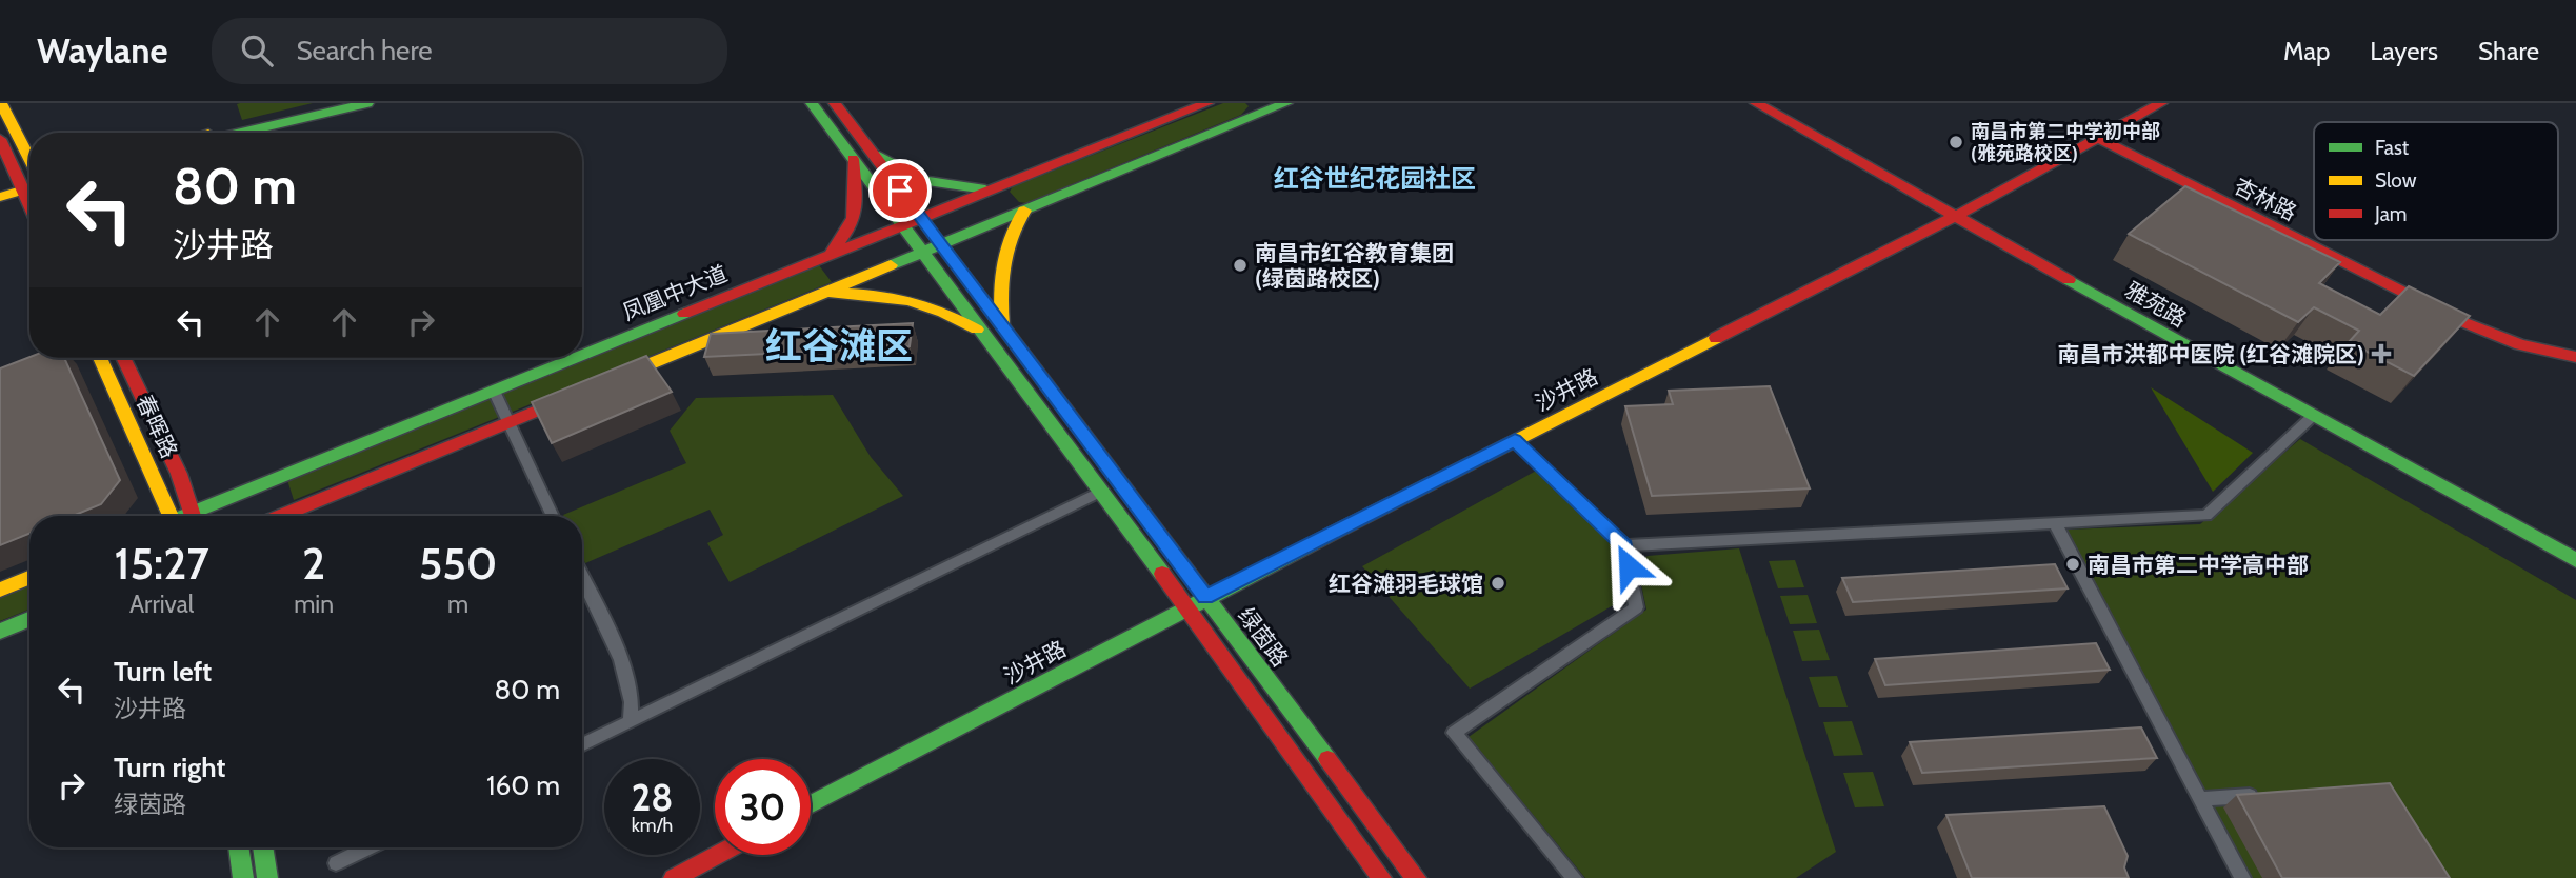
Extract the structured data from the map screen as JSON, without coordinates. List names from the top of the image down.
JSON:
{
  "streets": {
    "main road": [
      "杏林路",
      "凤凰中大道",
      "雅苑路",
      "沙井路",
      "春晖路",
      "绿茵路"
    ]
  },
  "crossings": [
    ["杏林路", "沙井路"],
    ["凤凰中大道", "绿茵路"],
    ["雅苑路", "沙井路"],
    ["沙井路", "绿茵路"]
  ],
  "districts": ["红谷世纪花园社区", "红谷滩区"],
  "places": {
    "other": [
      "南昌市第二中学初中部 (雅苑路校区)",
      "南昌市红谷教育集团 (绿茵路校区)",
      "南昌市第二中学高中部",
      "红谷滩羽毛球馆"
    ],
    "health": ["南昌市洪都中医院 (红谷滩院区)"]
  },
  "legend": ["Fast", "Slow", "Jam"],
  "page": {
    "header": "Waylane",
    "search": "Search here",
    "nav": ["Map", "Layers", "Share"],
    "turn": ["80 m", "沙井路"],
    "eta": [
      "15:27",
      "Arrival",
      "2",
      "min",
      "550",
      "m"
    ],
    "list": [
      {
        "name": "Turn left",
        "note": "沙井路",
        "value": "80 m"
      },
      {
        "name": "Turn right",
        "note": "绿茵路",
        "value": "160 m"
      }
    ],
    "speed": "28 km/h",
    "limit": "30"
  }
}
